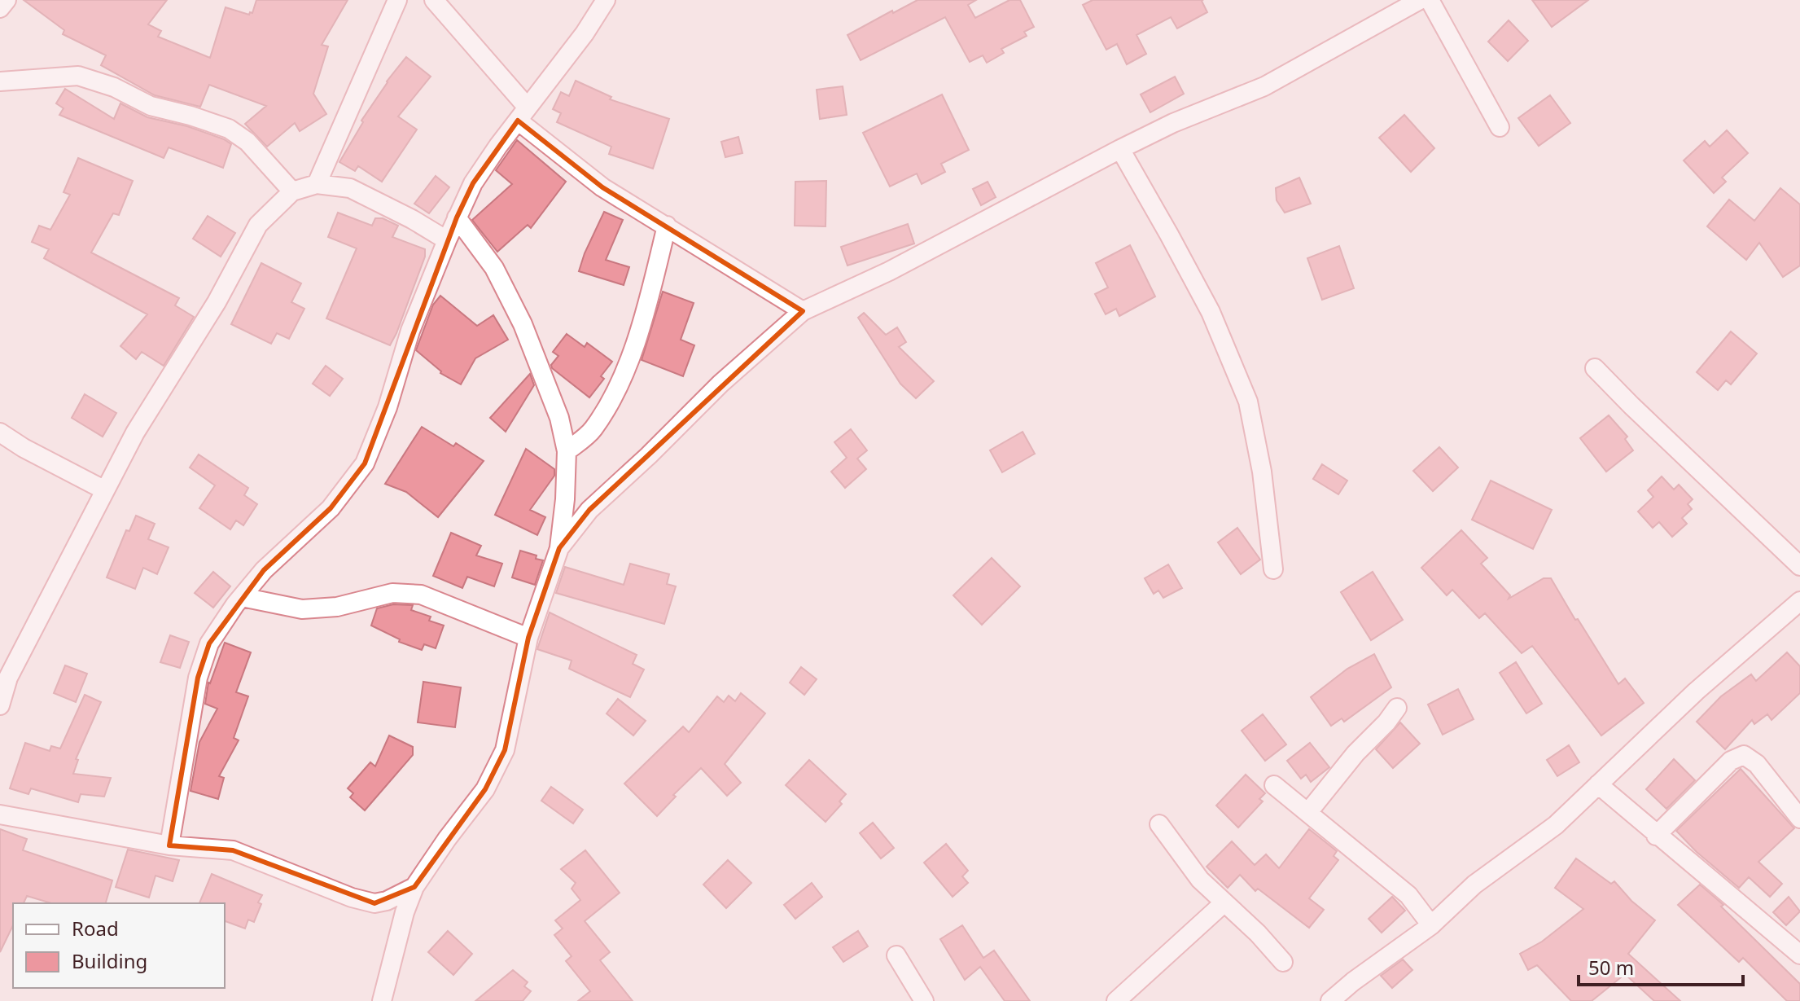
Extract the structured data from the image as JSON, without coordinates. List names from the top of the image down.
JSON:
{
  "legend": ["Road", "Building"],
  "scale_bar": "50 m"
}
